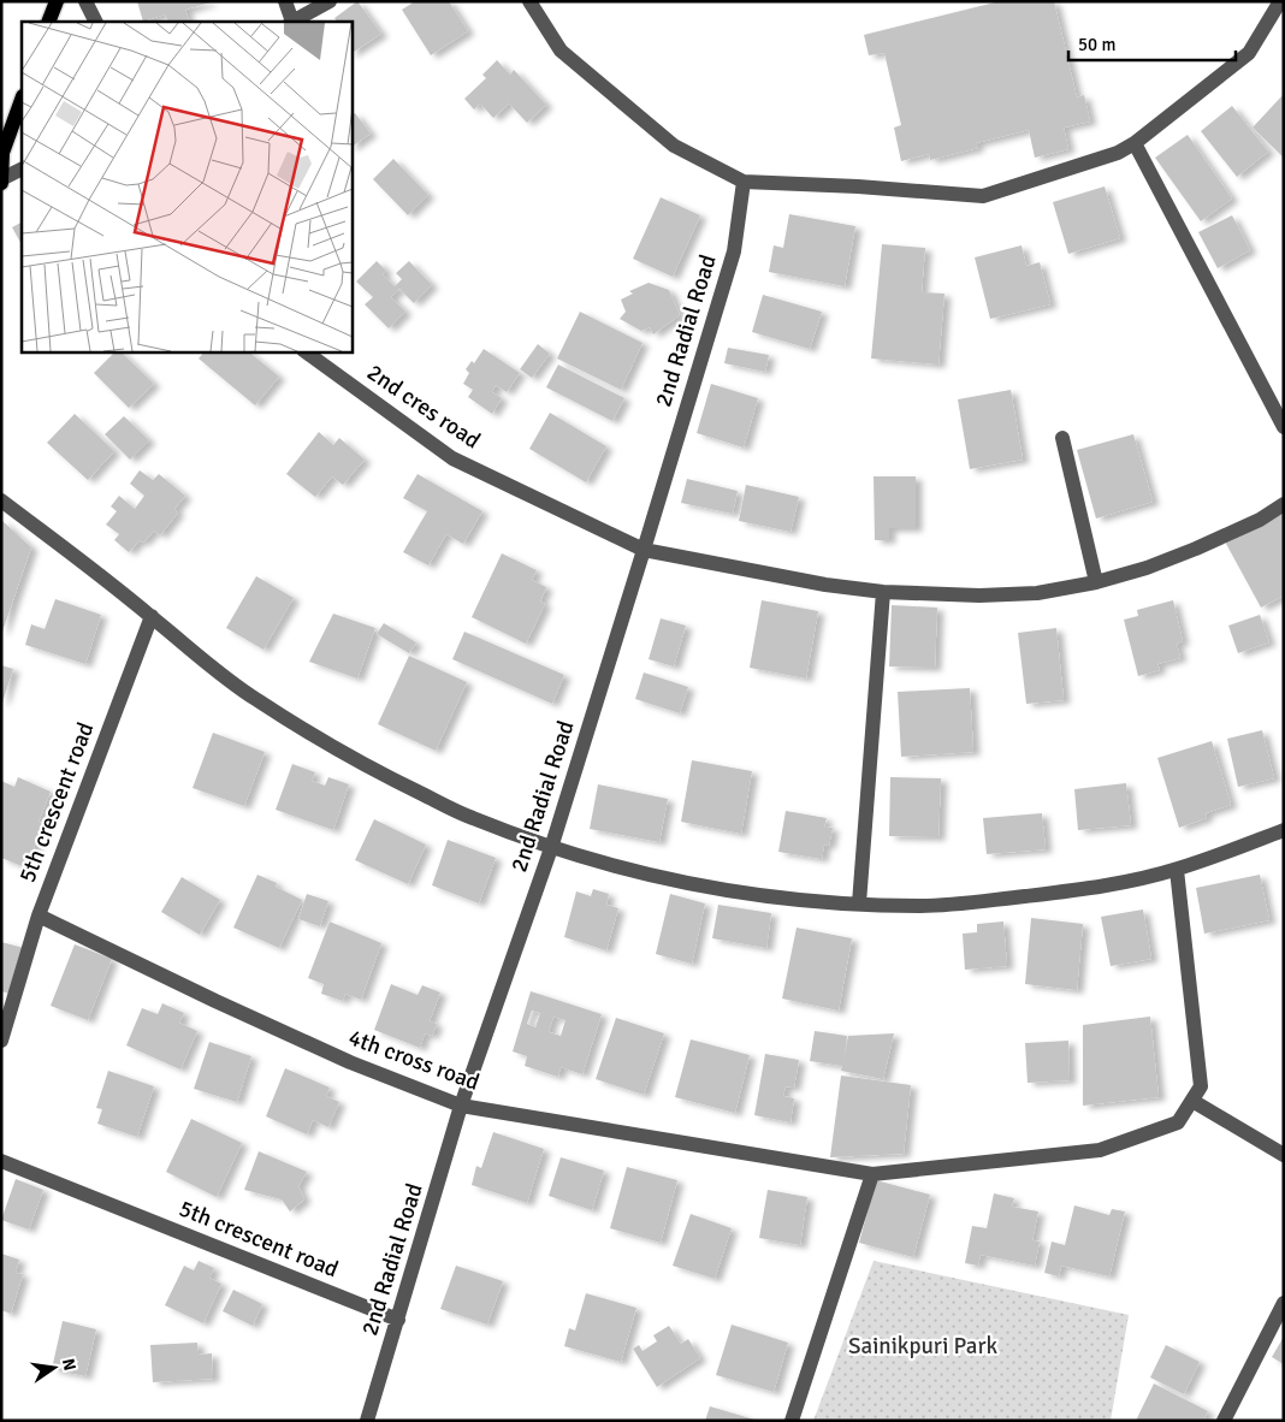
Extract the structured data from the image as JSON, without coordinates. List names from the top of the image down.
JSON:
{
  "streets": {
    "street": [
      "2nd Radial Road",
      "2nd cres road",
      "5th crescent road",
      "4th cross road"
    ]
  },
  "crossings": [
    ["2nd Radial Road", "2nd cres road"],
    ["2nd Radial Road", "5th crescent road"],
    ["2nd Radial Road", "4th cross road"],
    ["5th crescent road", "4th cross road"]
  ],
  "parks": ["Sainikpuri Park"],
  "scale_bar": "50 m",
  "north": "right"
}
